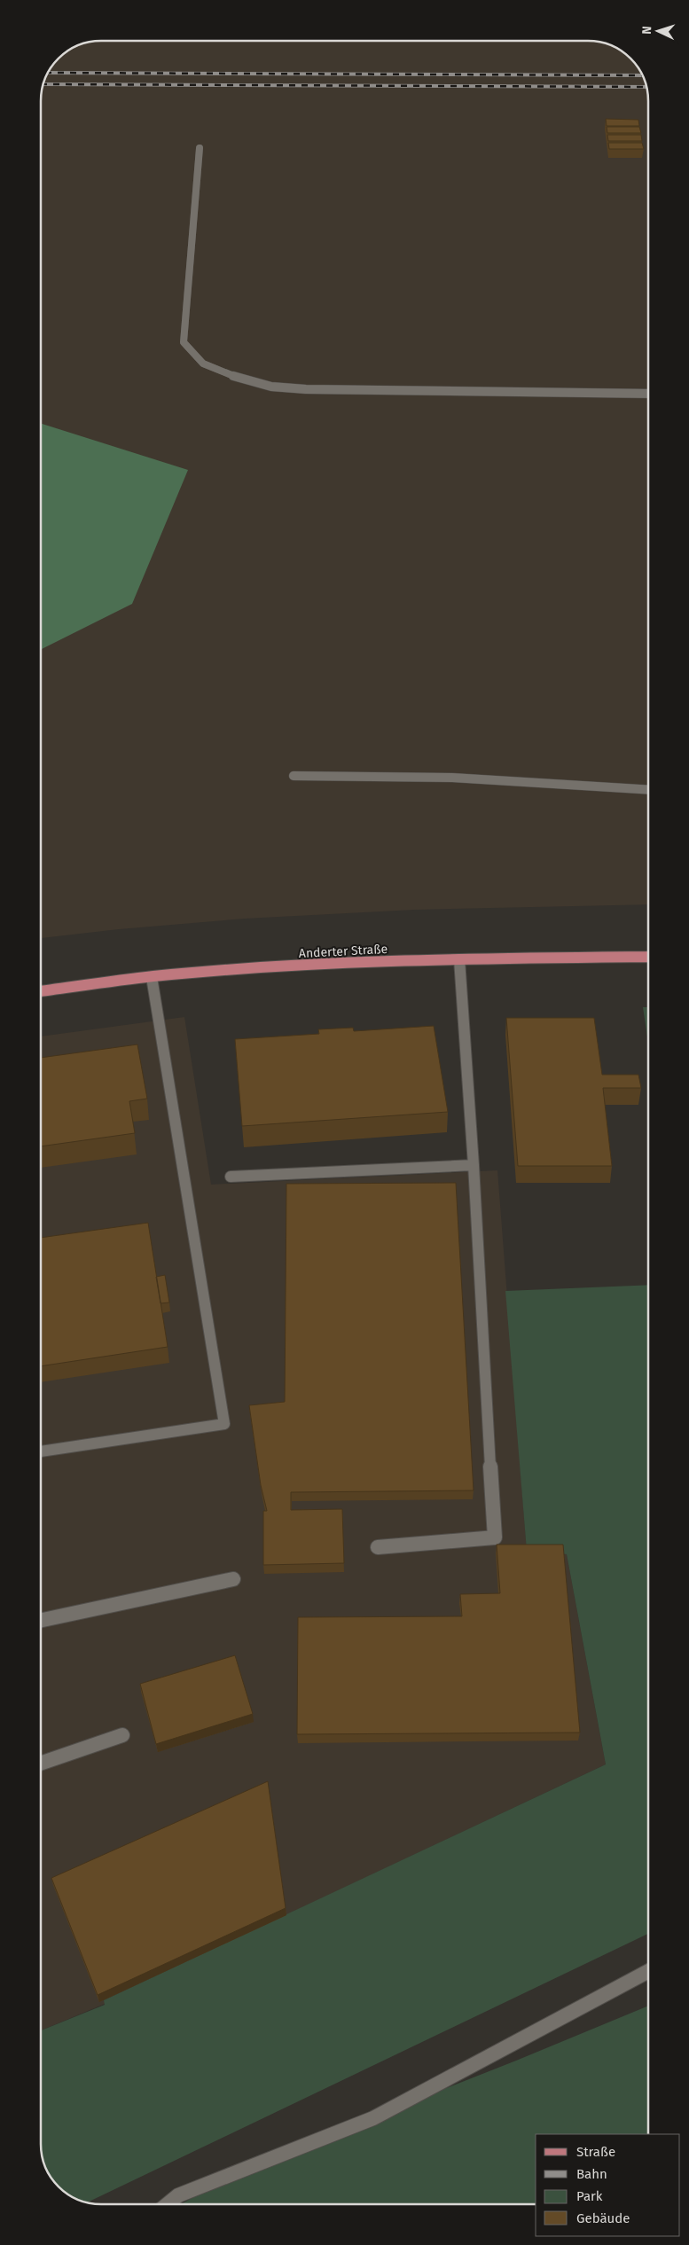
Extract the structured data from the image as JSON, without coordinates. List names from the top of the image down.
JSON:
{
  "streets": {
    "main road": ["Anderter Straße"]
  },
  "legend": [
    "Straße",
    "Bahn",
    "Park",
    "Gebäude"
  ],
  "north": "left"
}
